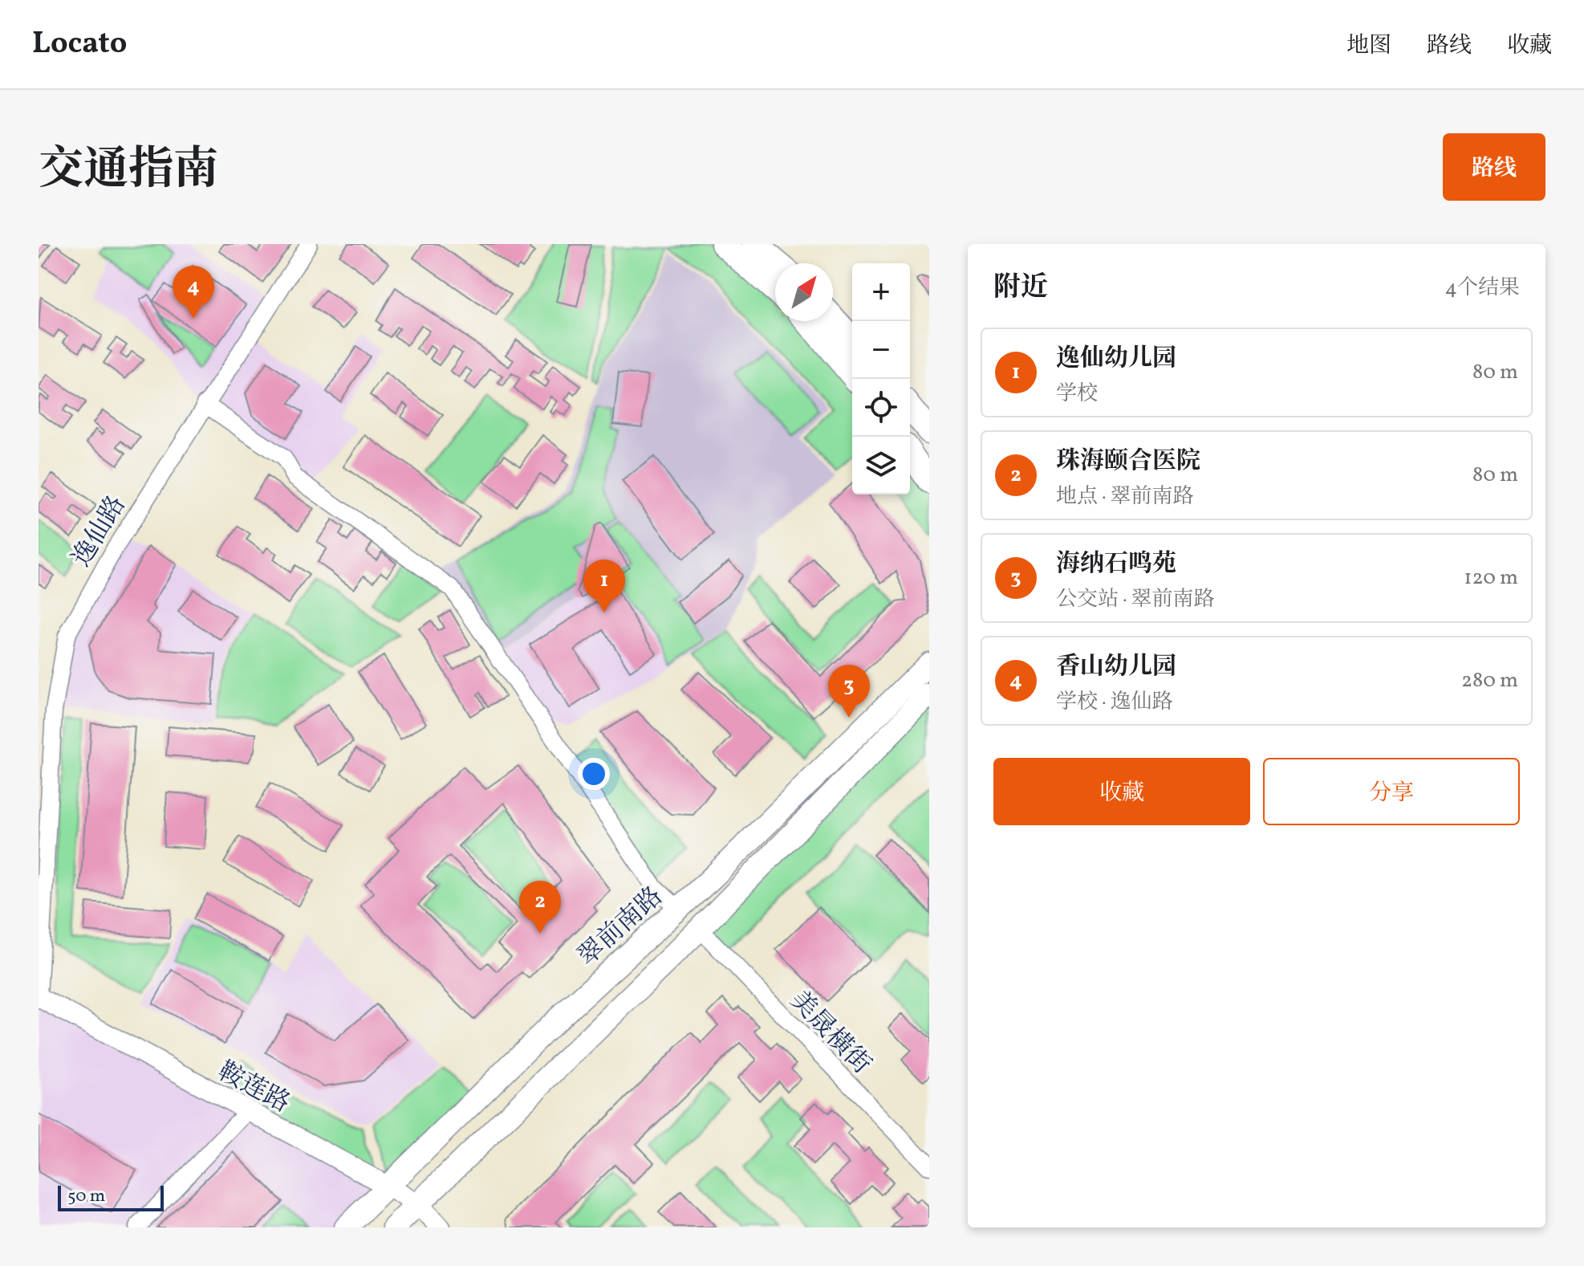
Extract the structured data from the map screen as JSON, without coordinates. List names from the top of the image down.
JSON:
{
  "streets": {
    "main road": ["翠前南路"],
    "street": ["逸仙路", "美晟橫街", "鞍莲路"]
  },
  "crossings": [
    ["逸仙路", "鞍莲路"],
    ["翠前南路", "鞍莲路"]
  ],
  "scale_bar": "50 m",
  "north": "top right",
  "page": {
    "header": "Locato",
    "nav": ["地图", "路线", "收藏"],
    "title": "交通指南",
    "buttons": [
      "路线",
      ["收藏", "分享"]
    ],
    "heading": ["附近", "4个结果"],
    "map_buttons": ["+", "−"],
    "pins": [
      "4",
      "1",
      "3",
      "2"
    ],
    "list": [
      {
        "mark": "1",
        "name": "逸仙幼儿园",
        "note": "学校",
        "value": "80 m"
      },
      {
        "mark": "2",
        "name": "珠海颐合医院",
        "note": "地点 · 翠前南路",
        "value": "80 m"
      },
      {
        "mark": "3",
        "name": "海纳石鸣苑",
        "note": "公交站 · 翠前南路",
        "value": "120 m"
      },
      {
        "mark": "4",
        "name": "香山幼儿园",
        "note": "学校 · 逸仙路",
        "value": "280 m"
      }
    ],
    "scale": "50 m"
  }
}
